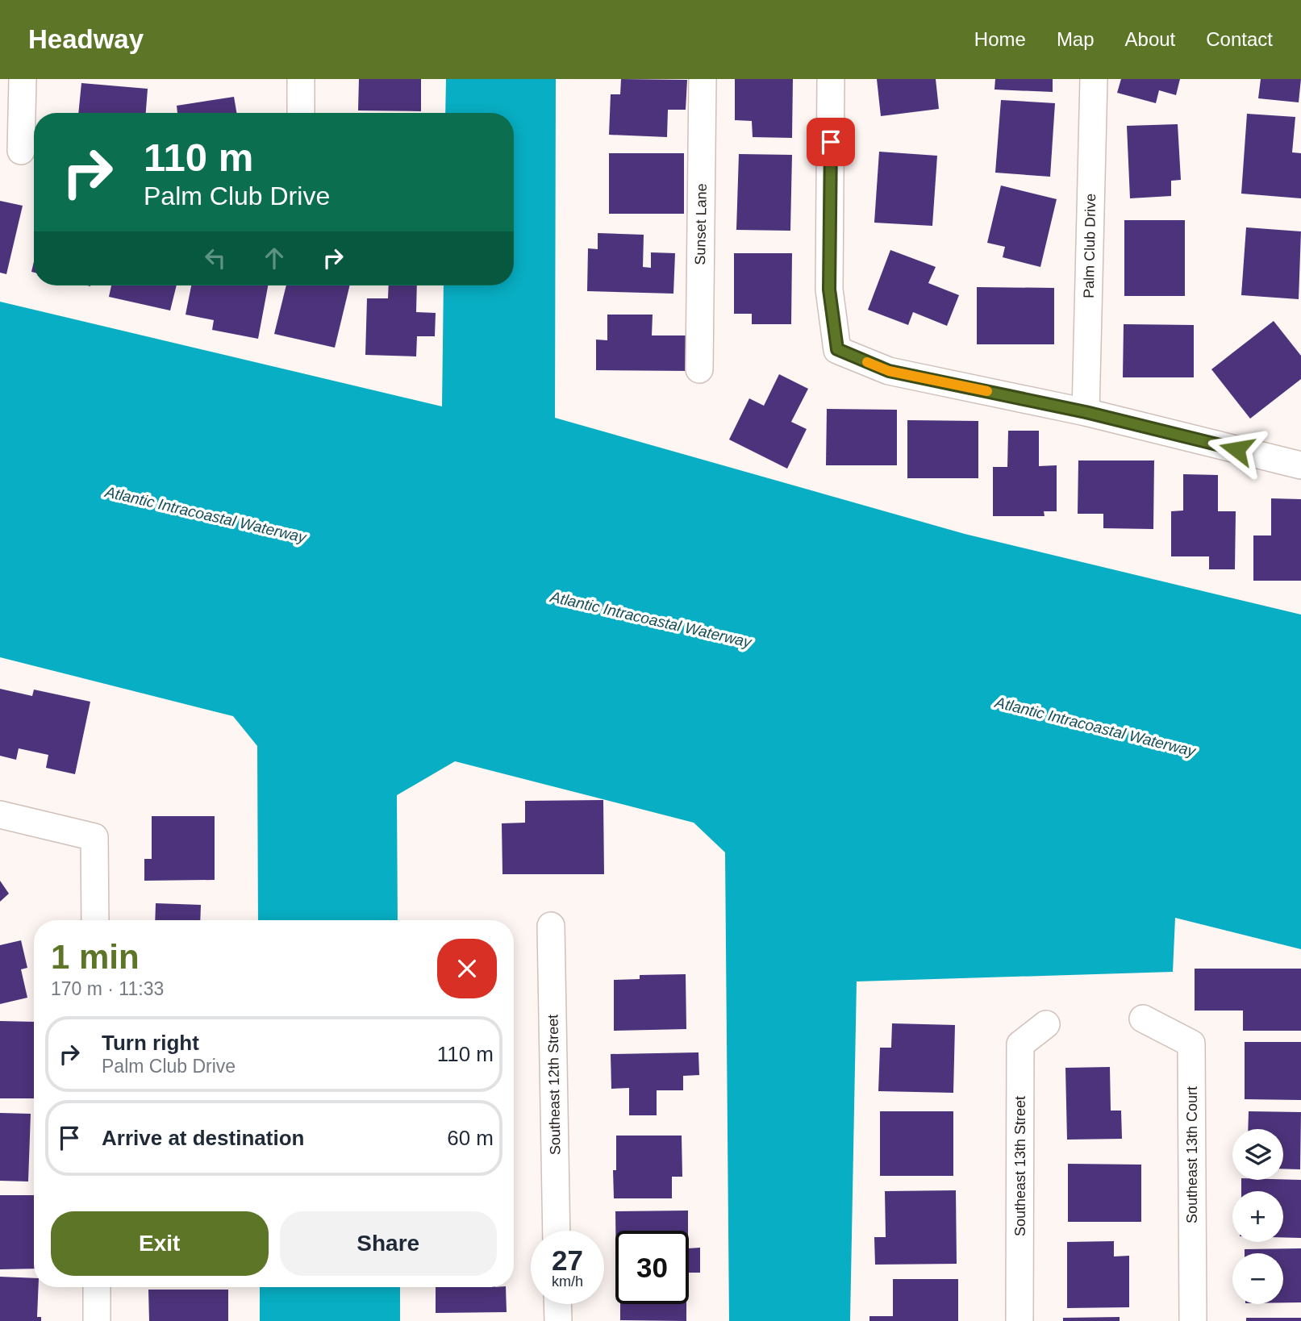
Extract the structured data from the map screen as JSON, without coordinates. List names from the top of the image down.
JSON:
{
  "streets": {
    "street": [
      "Sunset Lane",
      "Palm Club Drive",
      "Southeast 12th Street",
      "Southeast 13th Court",
      "Southeast 13th Street"
    ]
  },
  "water": ["Atlantic Intracoastal Waterway"],
  "page": {
    "header": "Headway",
    "nav": [
      "Home",
      "Map",
      "About",
      "Contact"
    ],
    "turn": ["110 m", "Palm Club Drive"],
    "heading": ["1 min", "170 m · 11:33"],
    "list": [
      {
        "name": "Turn right",
        "note": "Palm Club Drive",
        "value": "110 m"
      },
      {
        "name": "Arrive at destination",
        "value": "60 m"
      }
    ],
    "map_buttons": ["+", "−"],
    "buttons": ["Exit", "Share"],
    "speed": "27 km/h",
    "limit": "30"
  }
}
